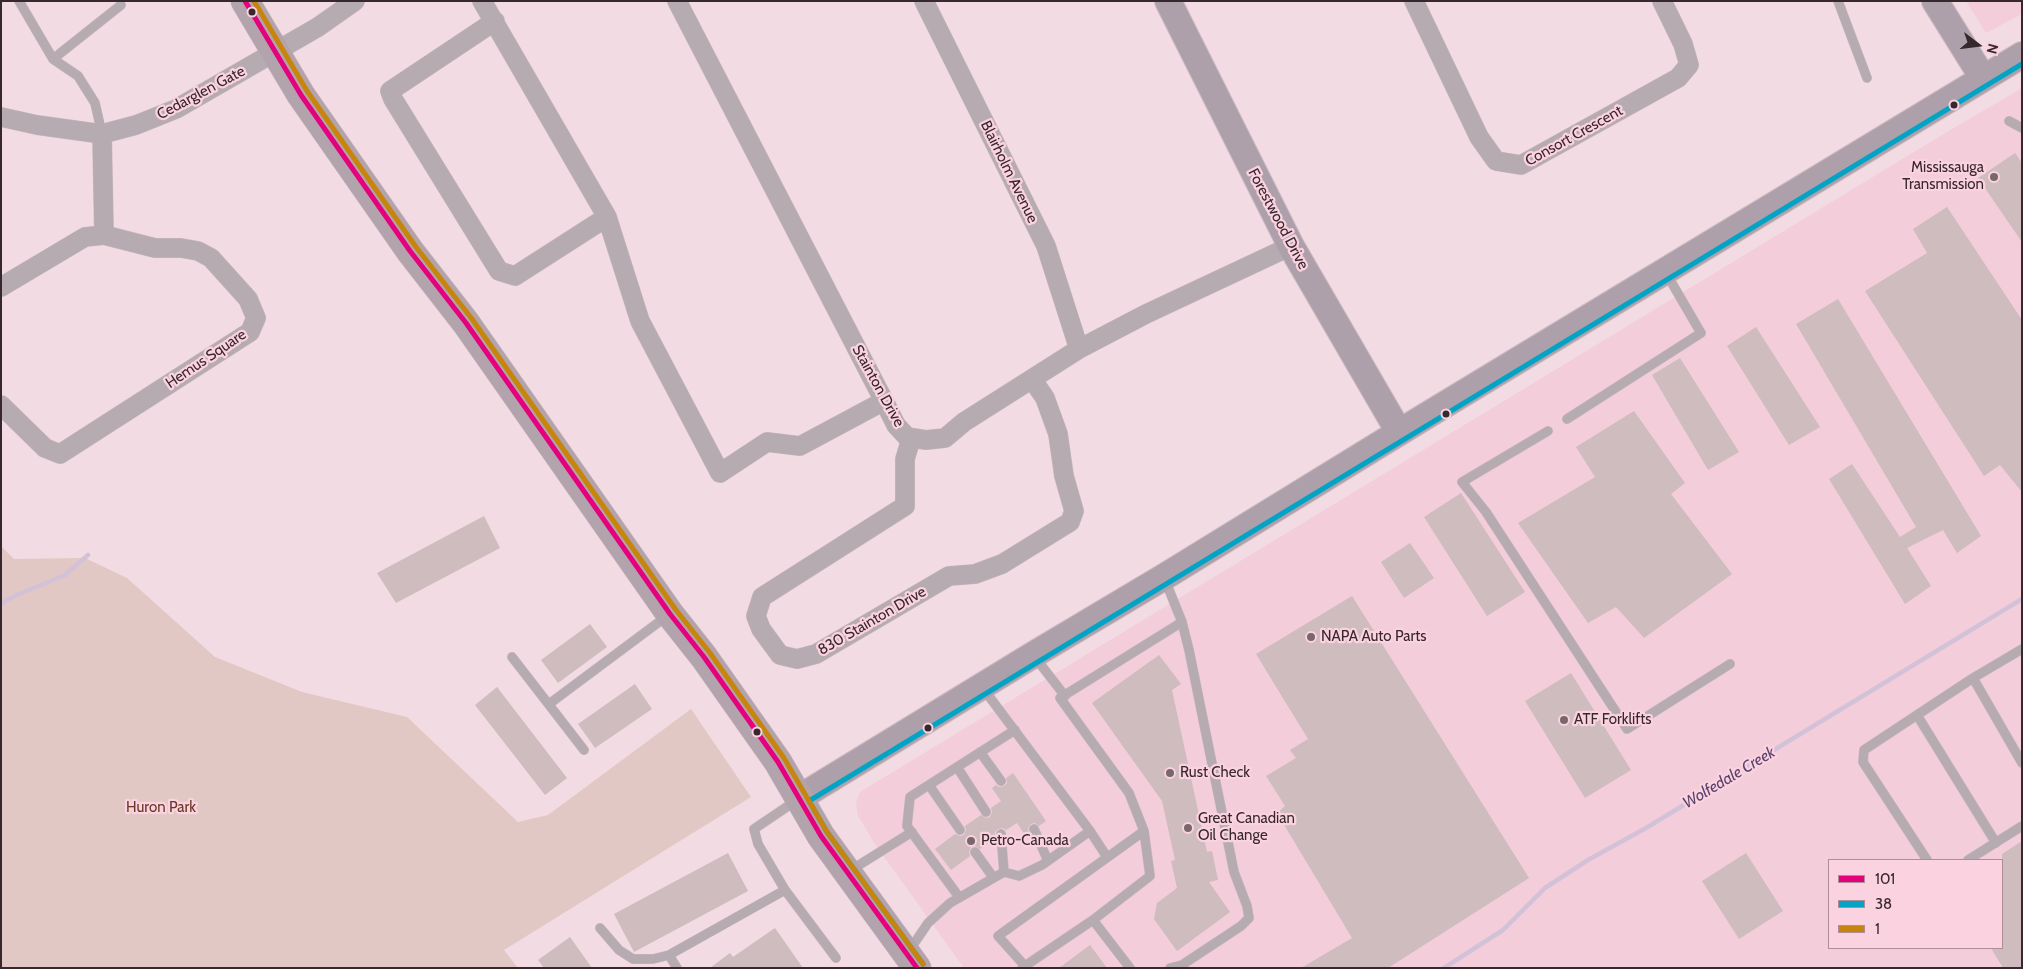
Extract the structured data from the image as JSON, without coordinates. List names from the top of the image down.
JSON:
{
  "streets": {
    "street": [
      "Cedarglen Gate",
      "Consort Crescent",
      "Blairholm Avenue",
      "Forestwood Drive",
      "Hemus Square",
      "Stainton Drive",
      "830 Stainton Drive"
    ]
  },
  "crossings": [
    ["Blairholm Avenue", "Stainton Drive"],
    ["Forestwood Drive", "Stainton Drive"],
    ["Stainton Drive", "830 Stainton Drive"]
  ],
  "water": ["Wolfedale Creek"],
  "parks": ["Huron Park"],
  "places": [
    "Mississauga Transmission",
    "NAPA Auto Parts",
    "ATF Forklifts",
    "Rust Check",
    "Great Canadian Oil Change",
    "Petro-Canada"
  ],
  "lines": ["transit line 101", "transit line 1", "transit line 38"],
  "legend": ["101", "38", "1"],
  "north": "right"
}
